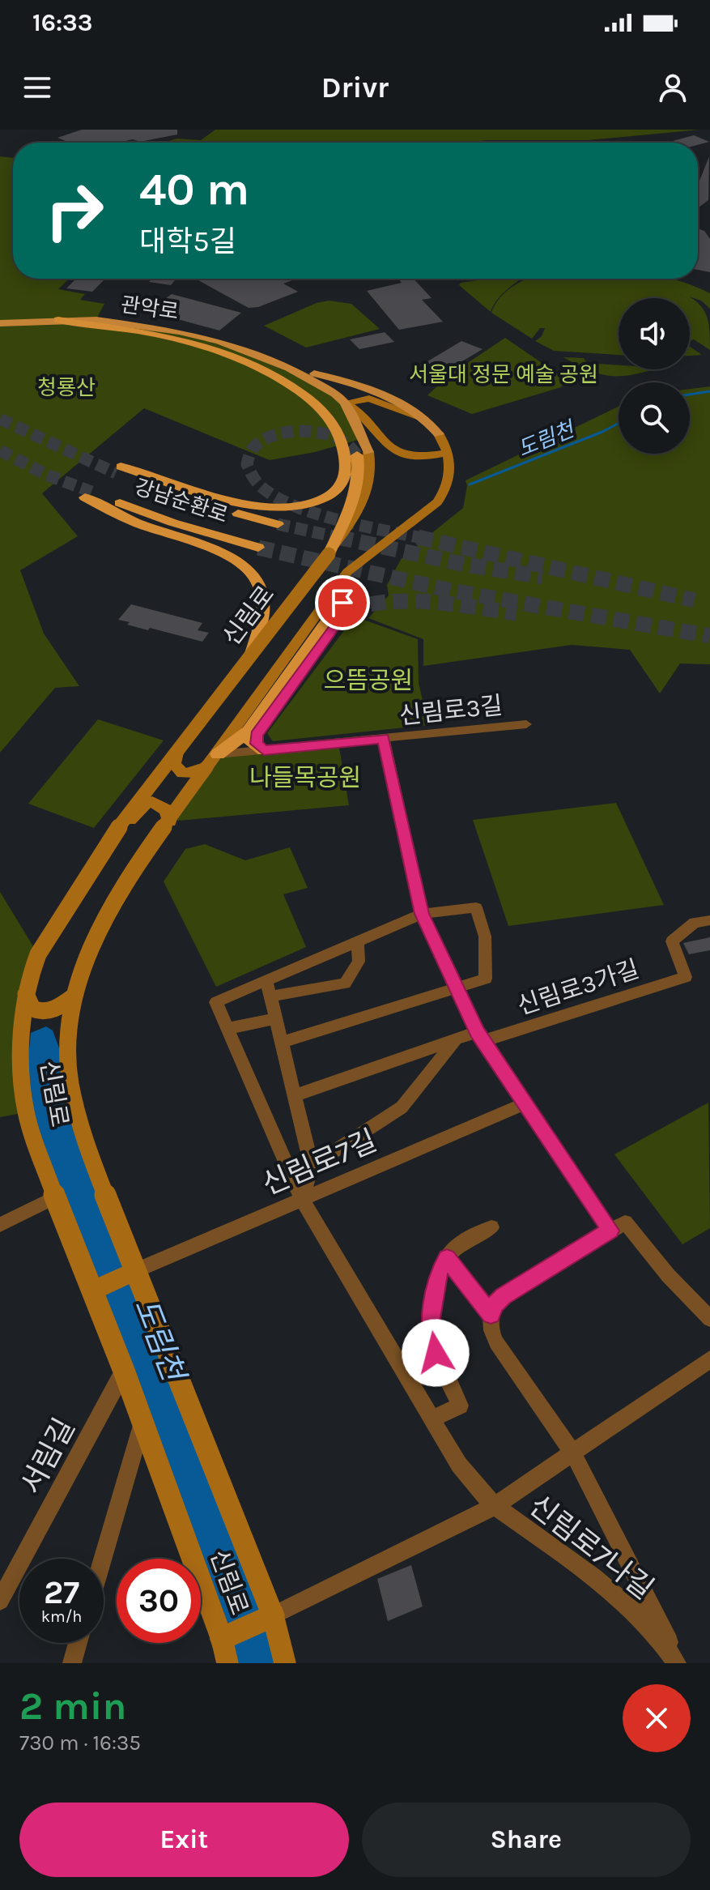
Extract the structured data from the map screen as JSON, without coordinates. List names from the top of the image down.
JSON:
{
  "streets": {
    "highway": ["강남순환로"],
    "main road": ["관악로", "신림로"],
    "street": [
      "신림로3길",
      "신림로3가길",
      "신림로7길",
      "서림길",
      "신림로7나길"
    ]
  },
  "crossings": [
    ["관악로", "강남순환로"],
    ["관악로", "신림로"],
    ["강남순환로", "신림로"],
    ["신림로", "신림로3길"],
    ["신림로", "신림로7길"],
    ["신림로", "서림길"],
    ["신림로", "신림로7나길"],
    ["신림로7길", "신림로7나길"]
  ],
  "water": ["도림천"],
  "parks": [
    "서울대 정문 예술 공원",
    "청룡산",
    "으뜸공원",
    "나들목공원"
  ],
  "page": {
    "status": "16:33",
    "header": "Drivr",
    "turn": ["40 m", "대학5길"],
    "speed": "27 km/h",
    "limit": "30",
    "heading": ["2 min", "730 m · 16:35"],
    "buttons": ["Exit", "Share"]
  }
}
